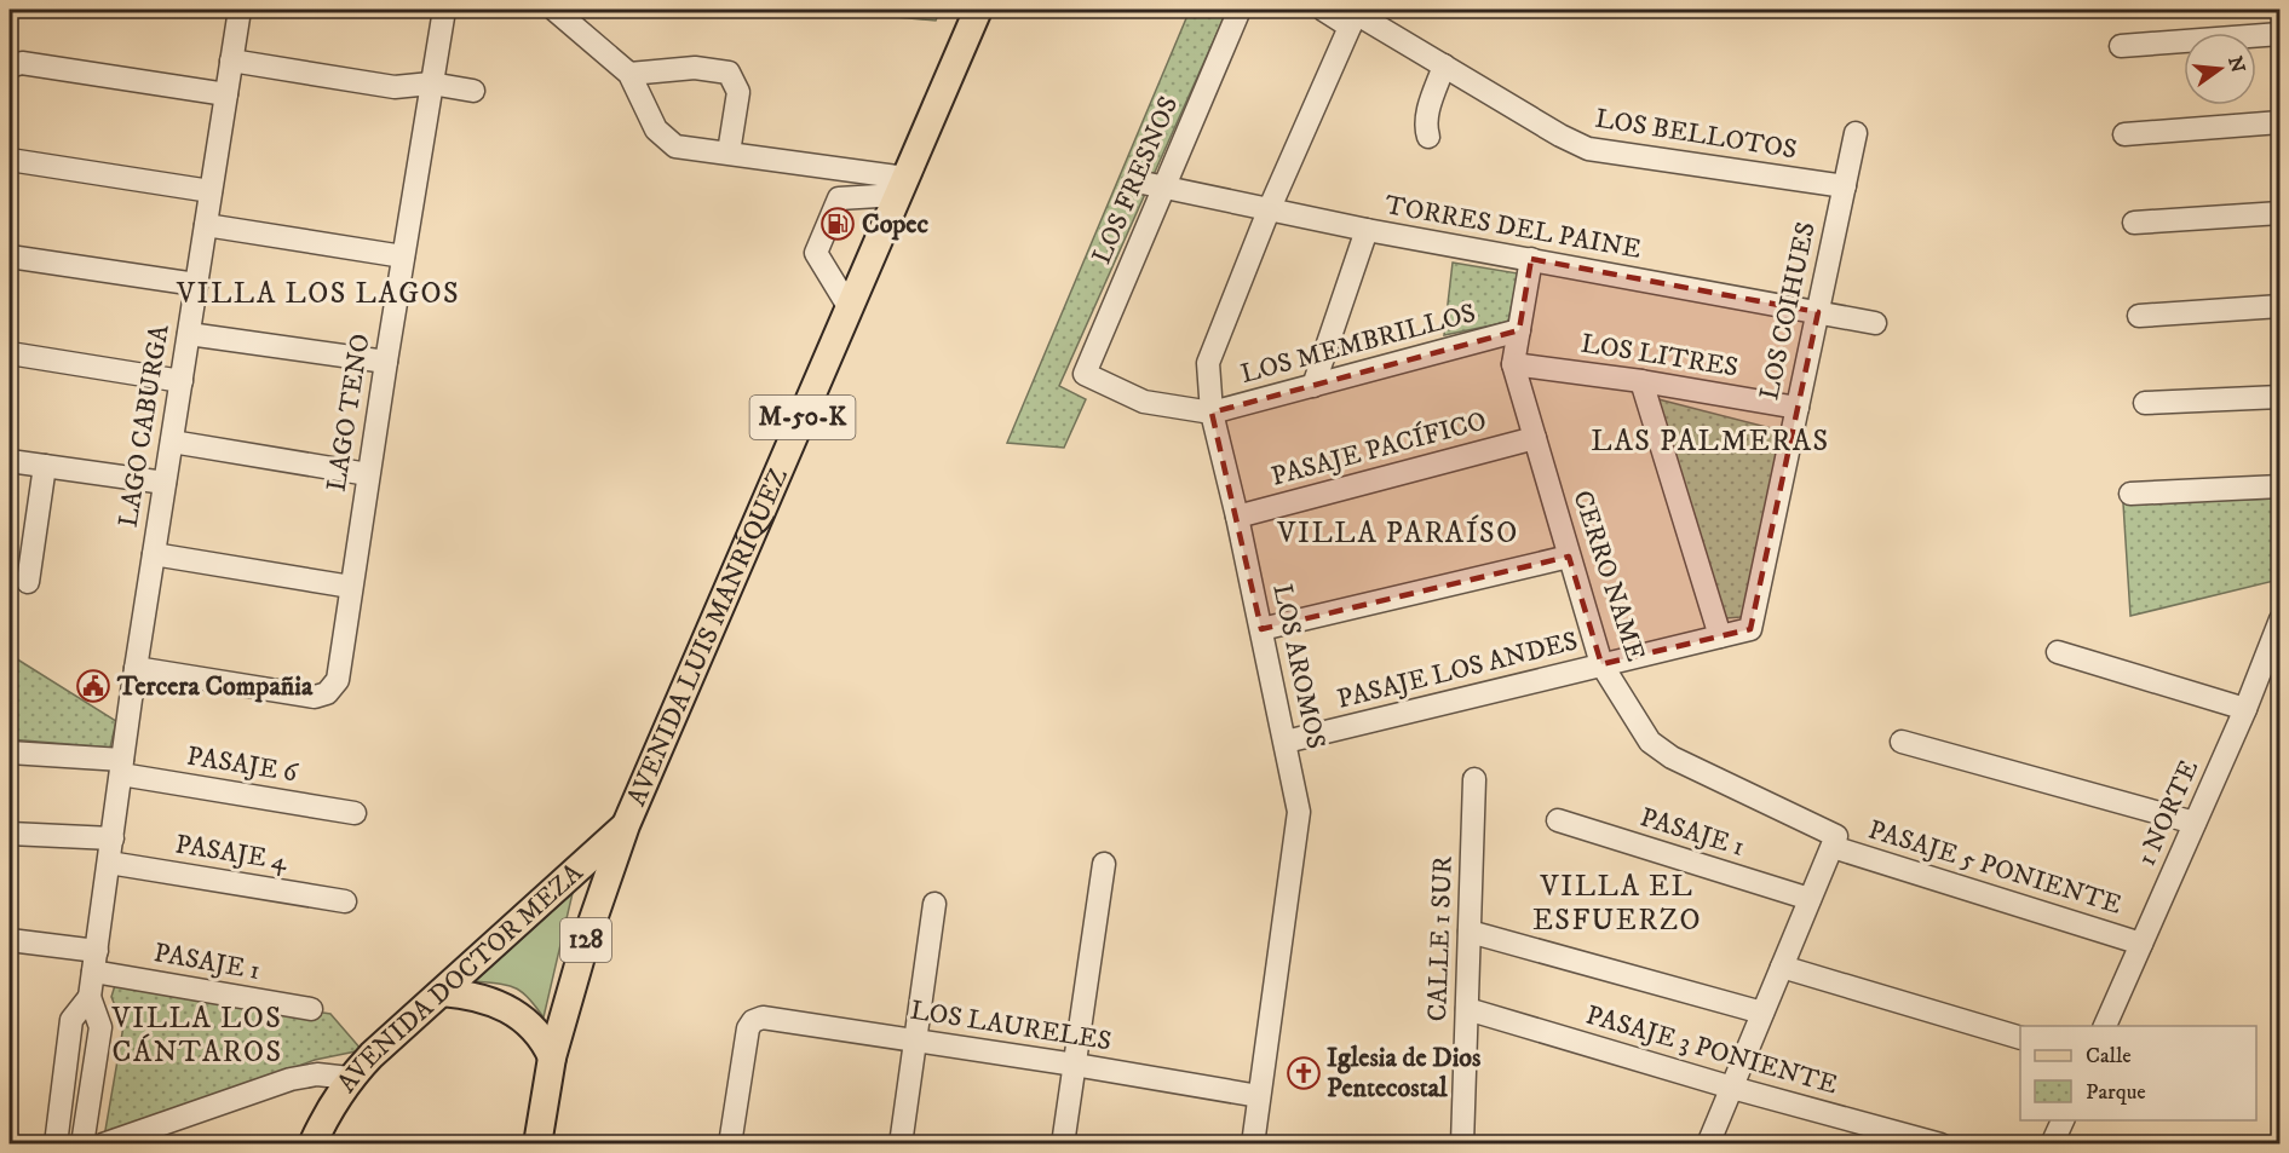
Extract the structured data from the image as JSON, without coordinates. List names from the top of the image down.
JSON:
{
  "streets": {
    "main road": [
      "M-50-K",
      "AVENIDA LUIS MANRÍQUEZ",
      "128",
      "AVENIDA DOCTOR MEZA"
    ],
    "street": [
      "LOS BELLOTOS",
      "LOS FRESNOS",
      "TORRES DEL PAINE",
      "LOS COIHUES",
      "LOS MEMBRILLOS",
      "LOS LITRES",
      "LAGO TENO",
      "LAGO CABURGA",
      "PASAJE PACÍFICO",
      "CERRO NAME",
      "LOS AROMOS",
      "PASAJE LOS ANDES",
      "PASAJE 6",
      "1 NORTE",
      "PASAJE 1",
      "PASAJE 4",
      "PASAJE 5 PONIENTE",
      "CALLE 1 SUR",
      "LOS LAURELES",
      "PASAJE 3 PONIENTE"
    ]
  },
  "crossings": [
    ["LOS BELLOTOS", "LOS COIHUES"],
    ["LOS BELLOTOS", "LOS AROMOS"],
    ["LOS FRESNOS", "TORRES DEL PAINE"],
    ["LOS FRESNOS", "LOS MEMBRILLOS"],
    ["LOS FRESNOS", "LOS AROMOS"],
    ["TORRES DEL PAINE", "LOS COIHUES"],
    ["TORRES DEL PAINE", "CERRO NAME"],
    ["TORRES DEL PAINE", "LOS AROMOS"],
    ["LOS COIHUES", "LOS LITRES"],
    ["LOS COIHUES", "PASAJE LOS ANDES"],
    ["LOS MEMBRILLOS", "CERRO NAME"],
    ["LOS MEMBRILLOS", "LOS AROMOS"],
    ["LOS LITRES", "CERRO NAME"],
    ["LAGO TENO", "LAGO CABURGA"],
    ["LAGO CABURGA", "PASAJE 6"],
    ["LAGO CABURGA", "PASAJE 1"],
    ["LAGO CABURGA", "PASAJE 4"],
    ["PASAJE PACÍFICO", "CERRO NAME"],
    ["PASAJE PACÍFICO", "LOS AROMOS"],
    ["CERRO NAME", "PASAJE LOS ANDES"],
    ["CERRO NAME", "PASAJE 5 PONIENTE"],
    ["AVENIDA LUIS MANRÍQUEZ", "128"],
    ["AVENIDA LUIS MANRÍQUEZ", "AVENIDA DOCTOR MEZA"],
    ["LOS AROMOS", "PASAJE LOS ANDES"],
    ["LOS AROMOS", "LOS LAURELES"],
    ["1 NORTE", "PASAJE 5 PONIENTE"],
    ["CALLE 1 SUR", "PASAJE 3 PONIENTE"],
    ["128", "AVENIDA DOCTOR MEZA"]
  ],
  "districts": [
    "VILLA LOS LAGOS",
    "LAS PALMERAS",
    "VILLA PARAÍSO",
    "VILLA EL ESFUERZO",
    "VILLA LOS CÁNTAROS"
  ],
  "places": {
    "fuel station": ["Copec"],
    "public building": ["Tercera Compañia"],
    "church": ["Iglesia de Dios Pentecostal"]
  },
  "legend": ["Calle", "Parque"],
  "north": "right"
}
